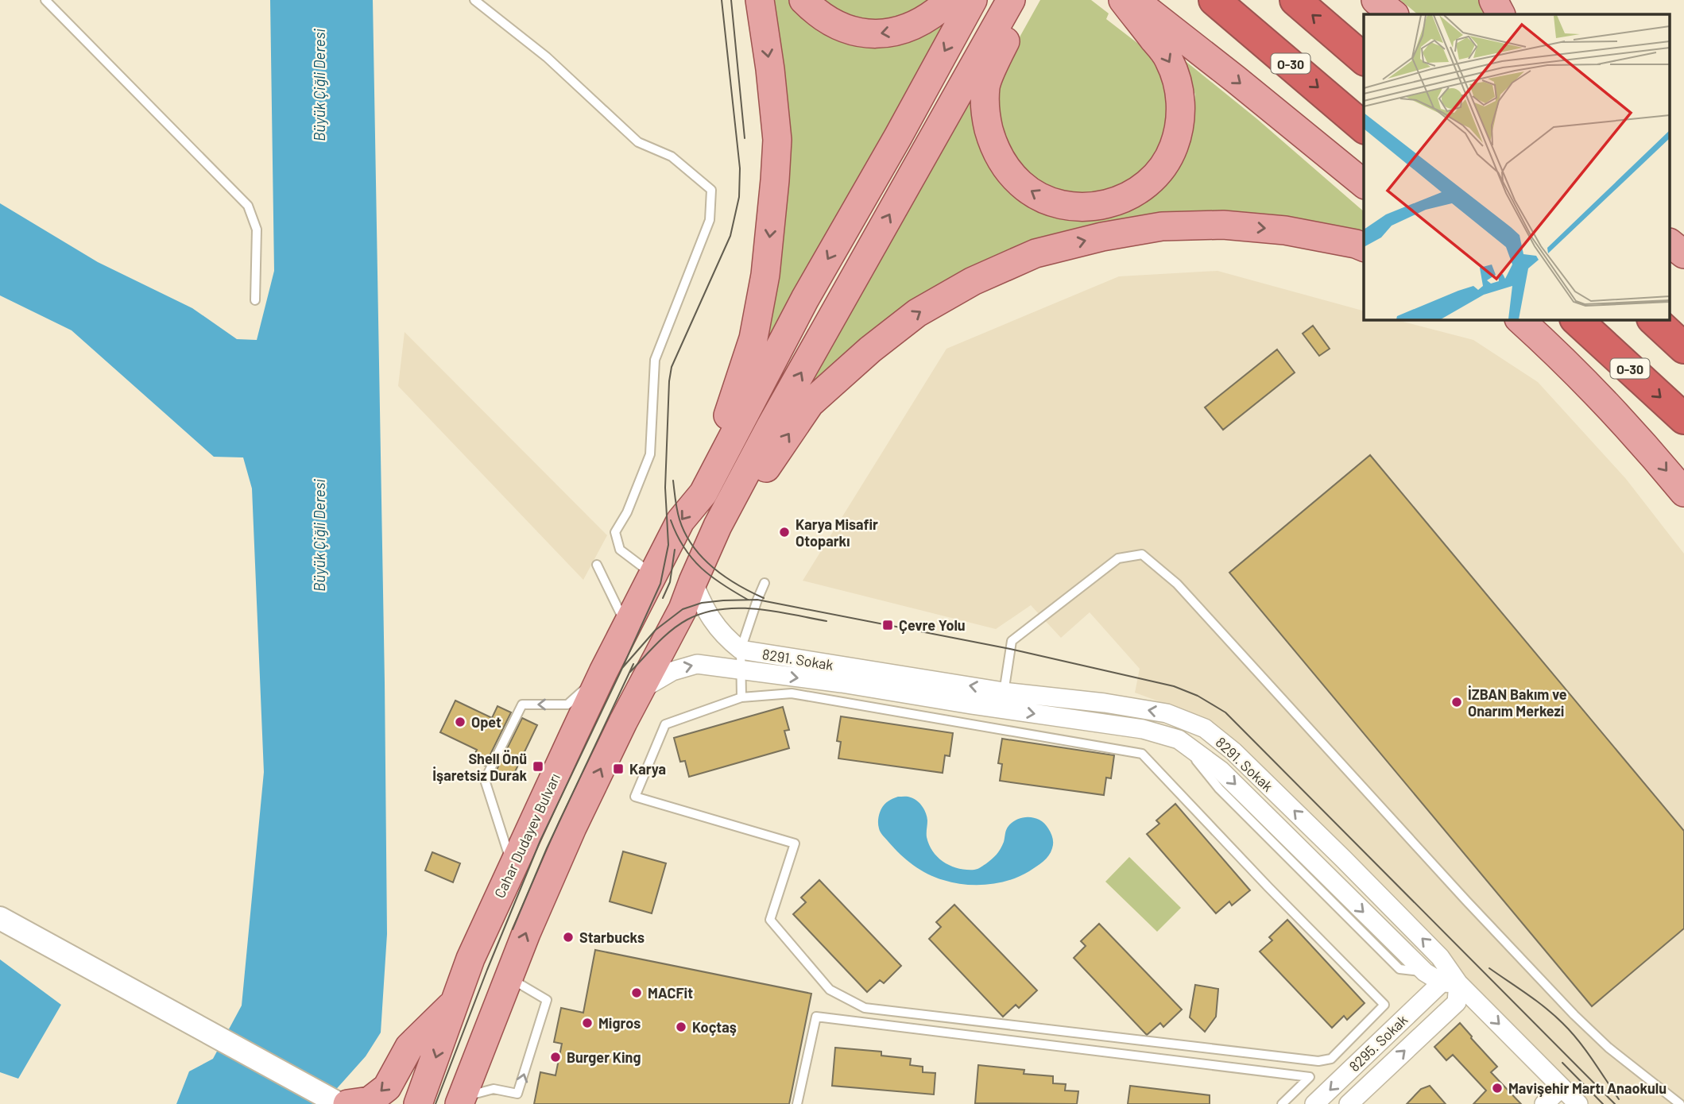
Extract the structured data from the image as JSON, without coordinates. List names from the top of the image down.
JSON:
{
  "streets": {
    "highway": ["O-30"],
    "main road": ["Cahar Dudayev Bulvarı"],
    "street": ["8291. Sokak", "8295. Sokak"]
  },
  "crossings": [
    ["8291. Sokak", "8295. Sokak"]
  ],
  "water": ["Büyük Çiğli Deresi"],
  "places": {
    "other": [
      "Karya Misafir Otoparkı",
      "İZBAN Bakım ve Onarım Merkezi",
      "Opet",
      "Starbucks",
      "MACFit",
      "Migros",
      "Koçtaş",
      "Burger King",
      "Mavişehir Martı Anaokulu"
    ],
    "transit": ["Çevre Yolu", "Shell Önü İşaretsiz Durak", "Karya"]
  }
}
